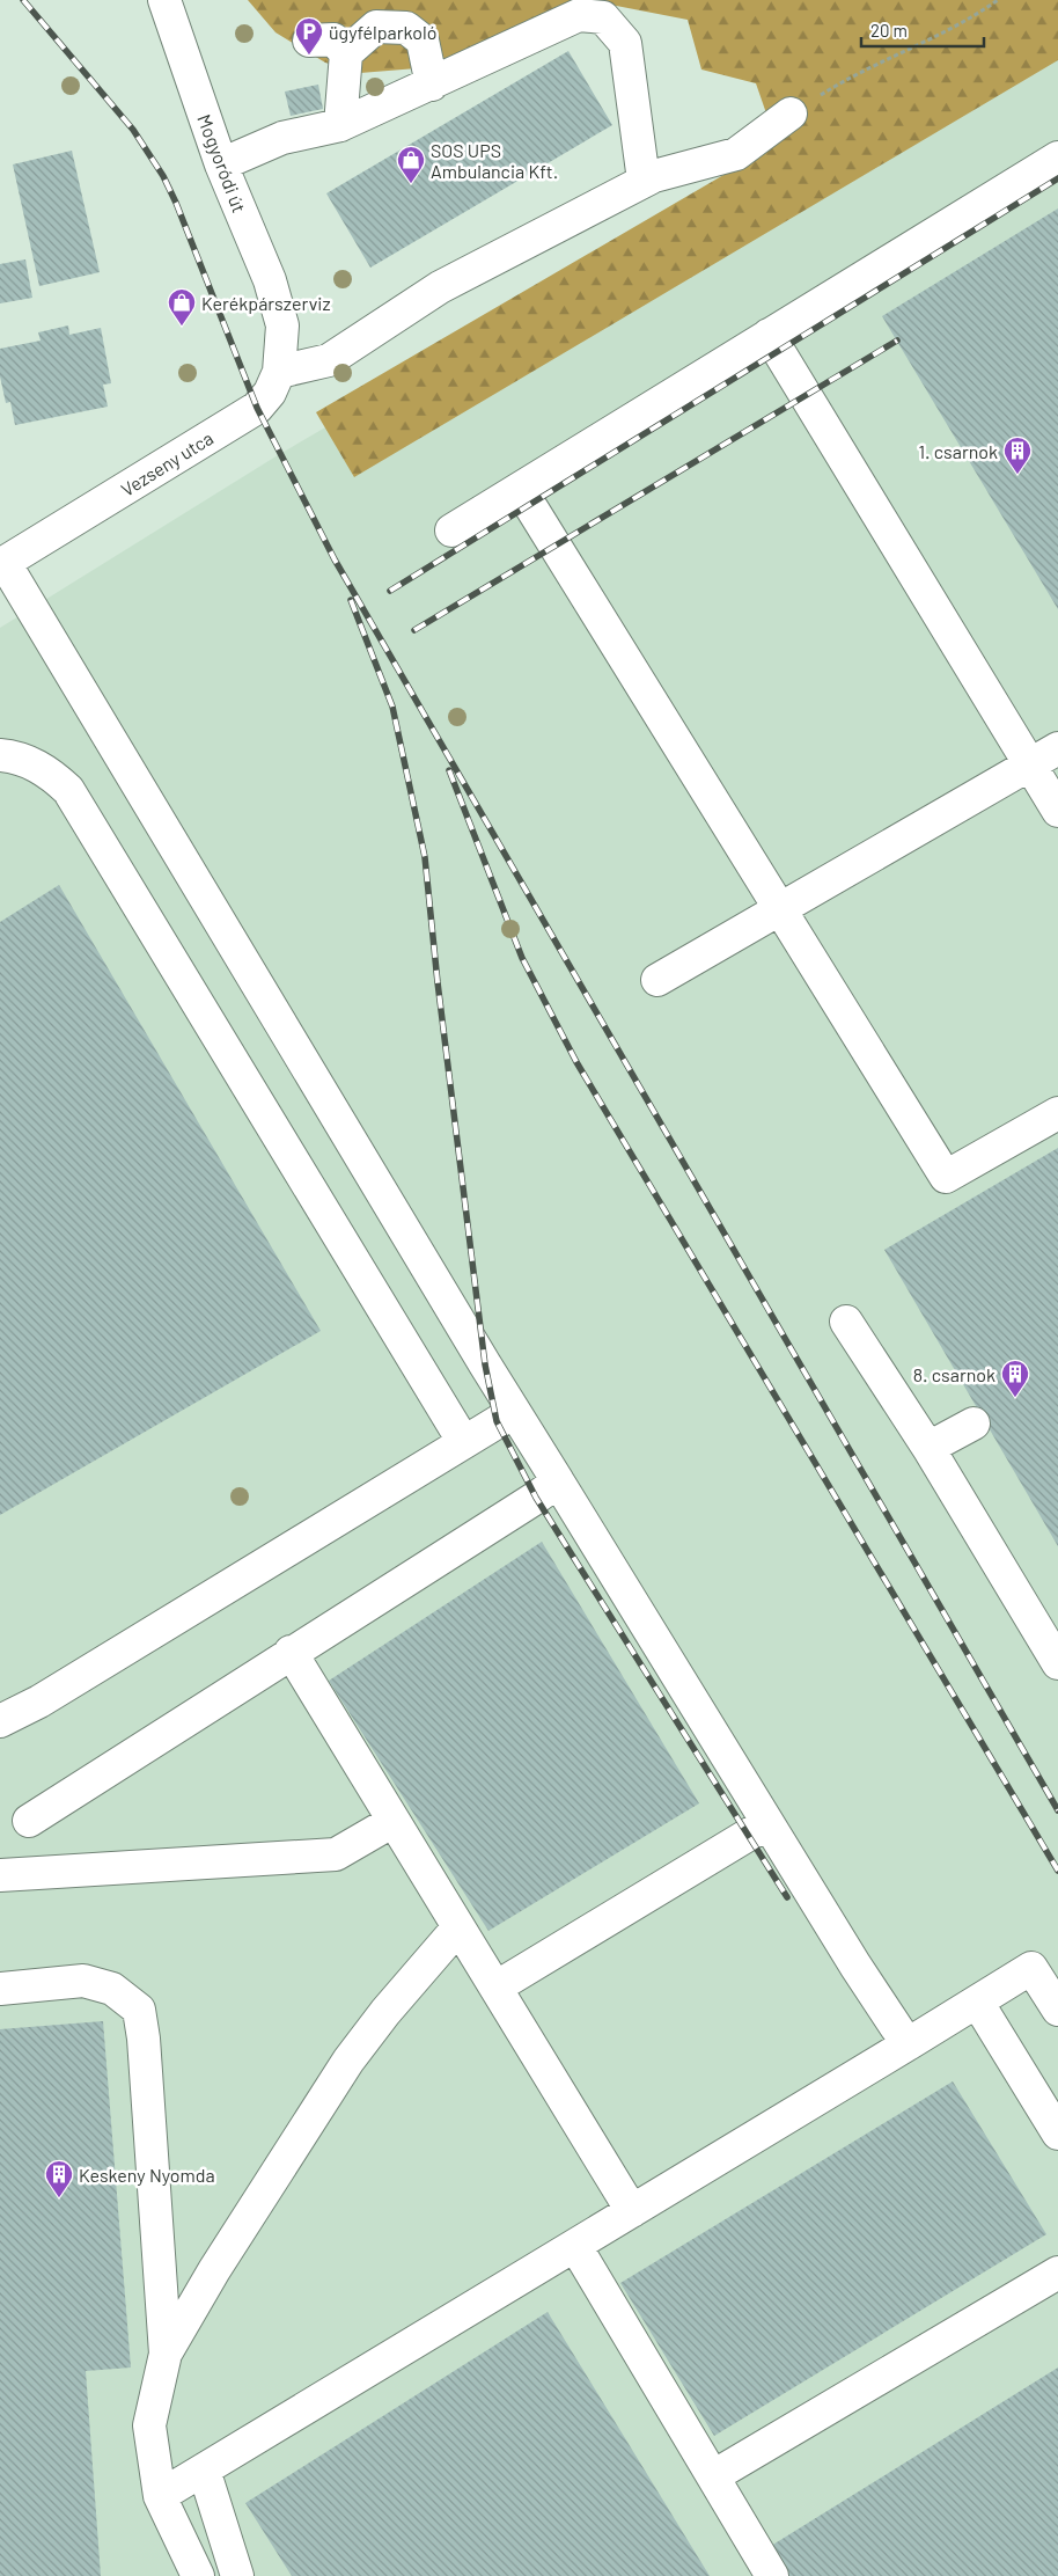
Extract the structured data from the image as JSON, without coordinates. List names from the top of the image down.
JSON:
{
  "streets": {
    "street": ["Mogyoródi út", "Vezseny utca"]
  },
  "crossings": [
    ["Mogyoródi út", "Vezseny utca"]
  ],
  "places": {
    "parking": ["ügyfélparkoló"],
    "shop": ["SOS UPS Ambulancia Kft.", "Kerékpárszerviz"],
    "building": ["1. csarnok", "8. csarnok", "Keskeny Nyomda"]
  },
  "scale_bar": "20 m"
}
